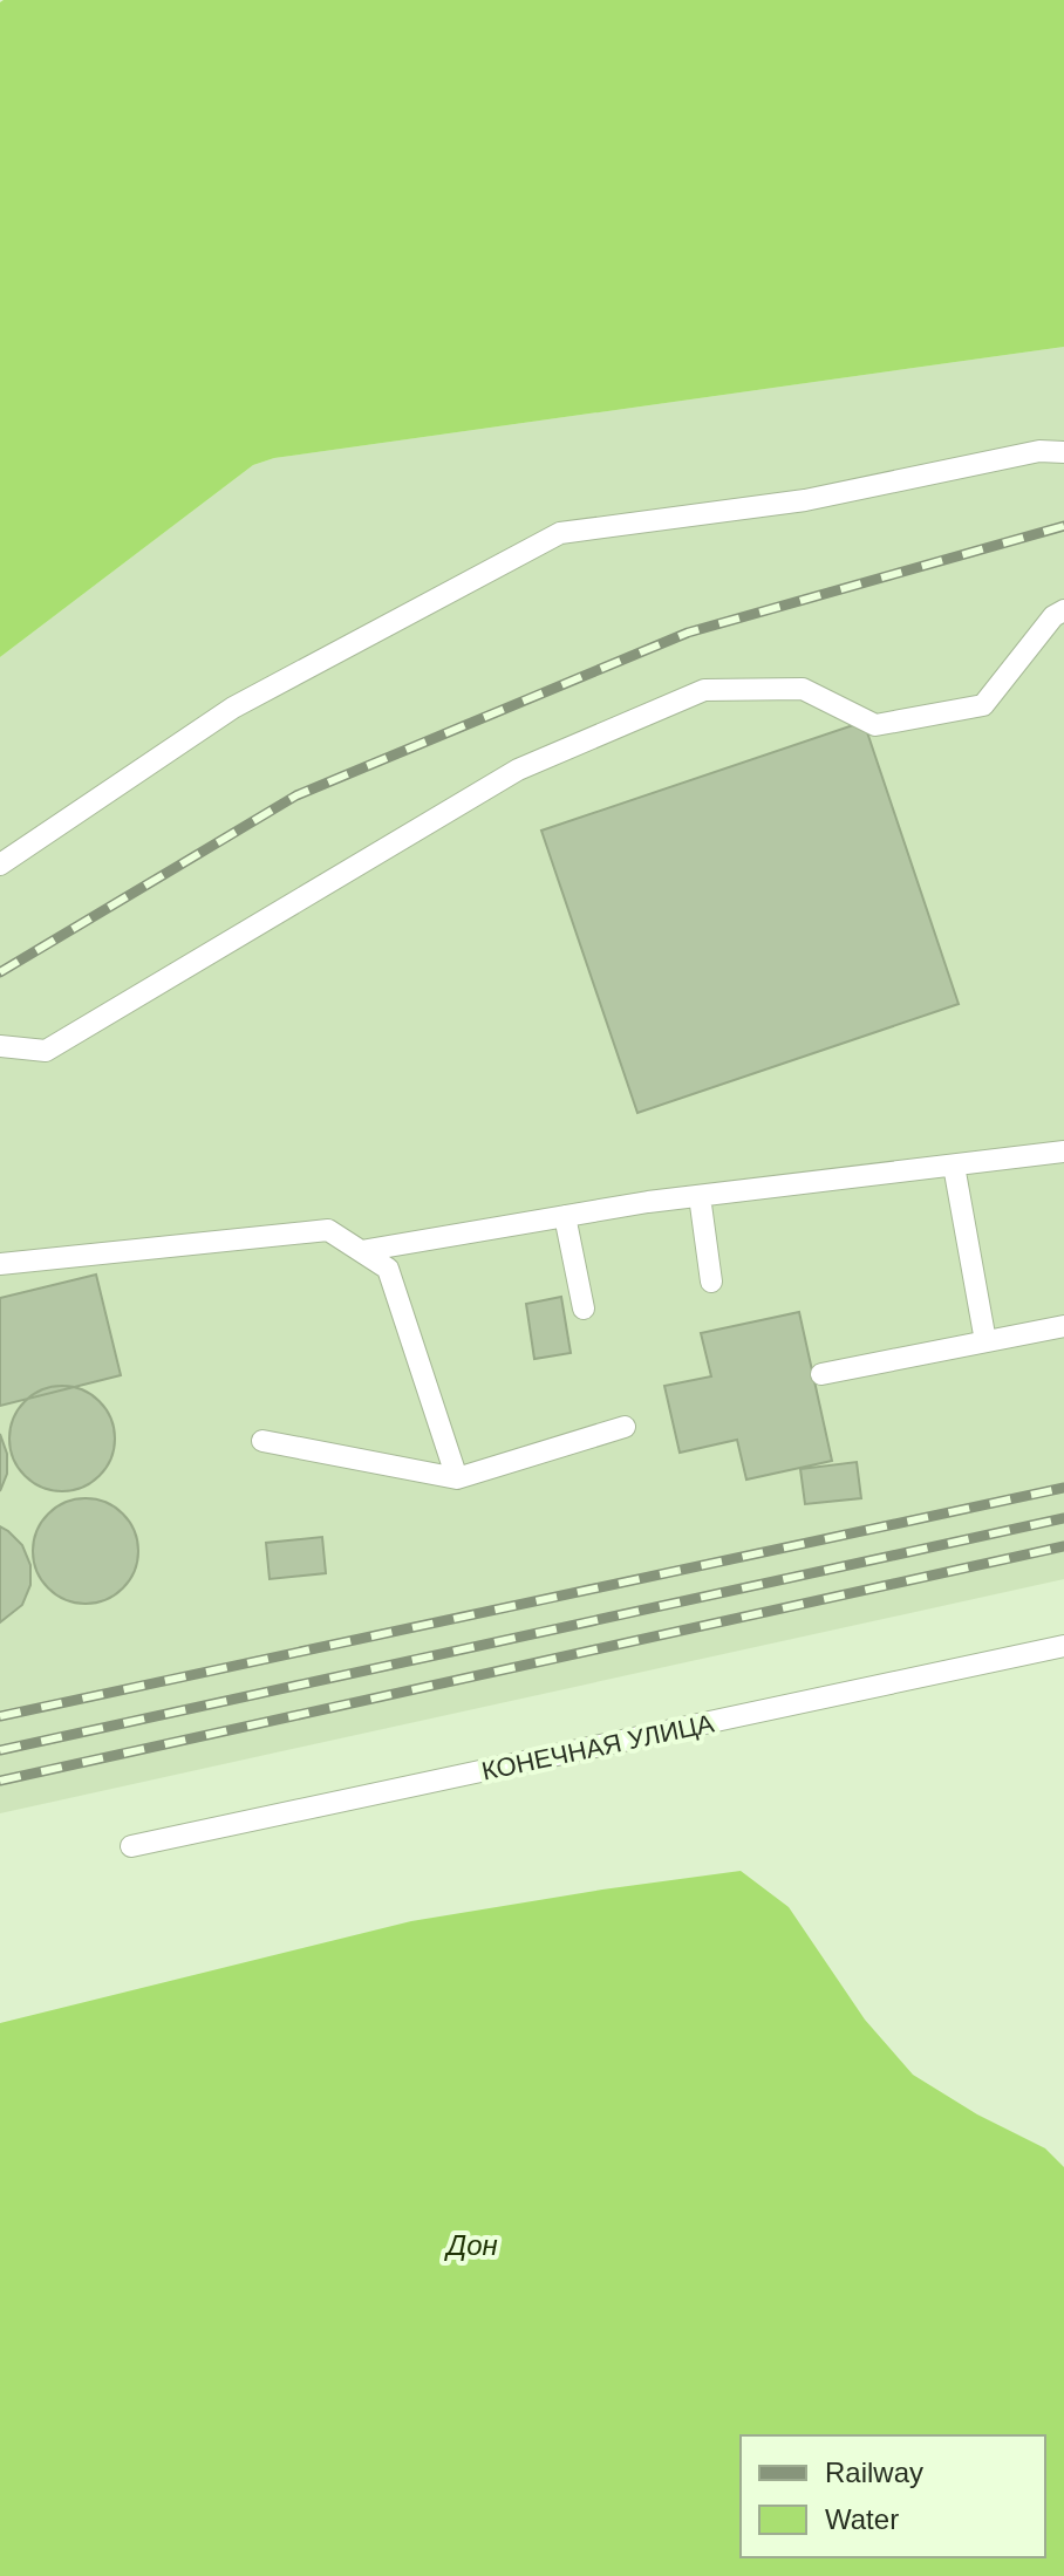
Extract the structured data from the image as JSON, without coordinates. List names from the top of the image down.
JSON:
{
  "streets": {
    "lane": ["КОНЕЧНАЯ УЛИЦА"]
  },
  "water": ["Дон"],
  "legend": ["Railway", "Water"]
}
